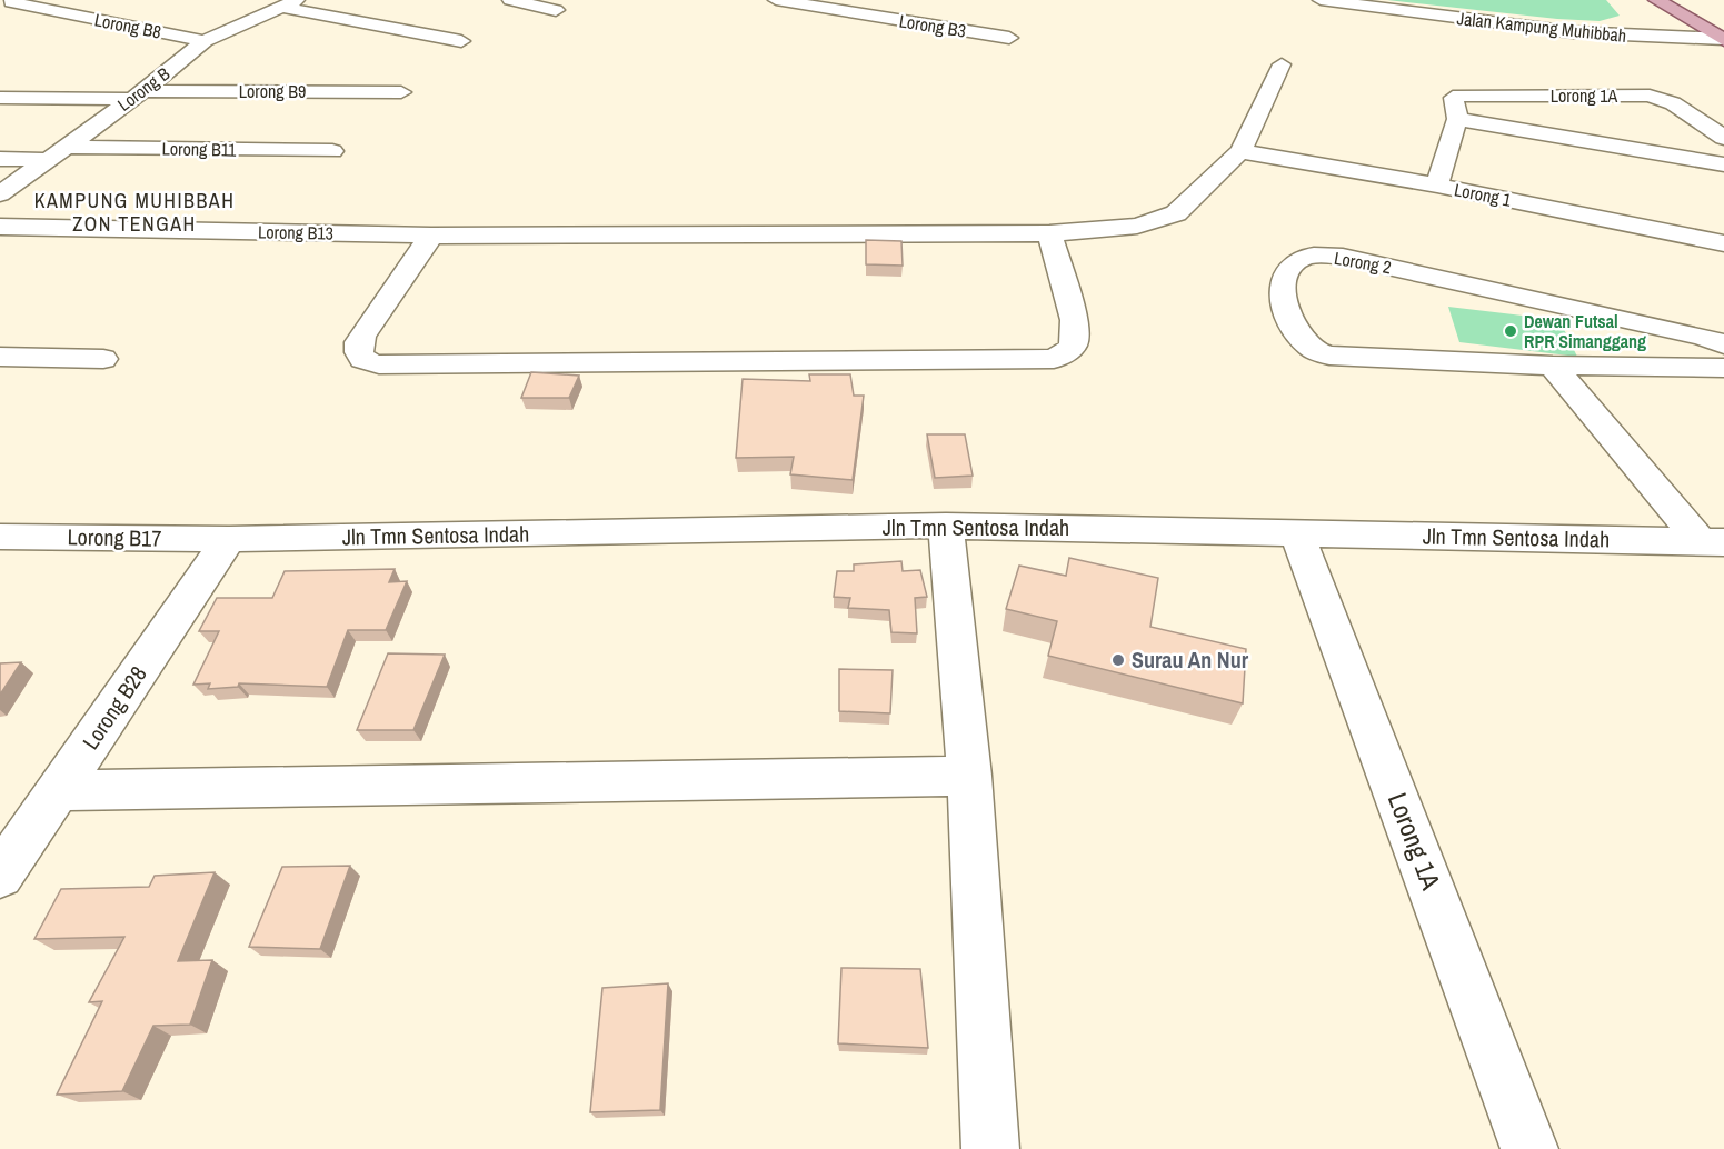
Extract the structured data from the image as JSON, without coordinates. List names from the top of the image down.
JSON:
{
  "streets": {
    "street": [
      "Lorong B8",
      "Lorong B3",
      "Jalan Kampung Muhibbah",
      "Lorong B",
      "Lorong B9",
      "Lorong 1A",
      "Lorong B11",
      "Lorong 1",
      "Lorong B13",
      "Lorong 2",
      "Jln Tmn Sentosa Indah",
      "Lorong B17",
      "Lorong B28"
    ]
  },
  "crossings": [
    ["Lorong B8", "Lorong B"],
    ["Lorong B", "Lorong B9"],
    ["Lorong B", "Lorong B11"],
    ["Lorong 1A", "Lorong 1"],
    ["Lorong 1A", "Jln Tmn Sentosa Indah"],
    ["Lorong 1", "Lorong B13"],
    ["Jln Tmn Sentosa Indah", "Lorong B17"],
    ["Jln Tmn Sentosa Indah", "Lorong B28"],
    ["Lorong B17", "Lorong B28"]
  ],
  "districts": ["KAMPUNG MUHIBBAH ZON TENGAH"],
  "places": ["Dewan Futsal RPR Simanggang", "Surau An Nur"]
}
